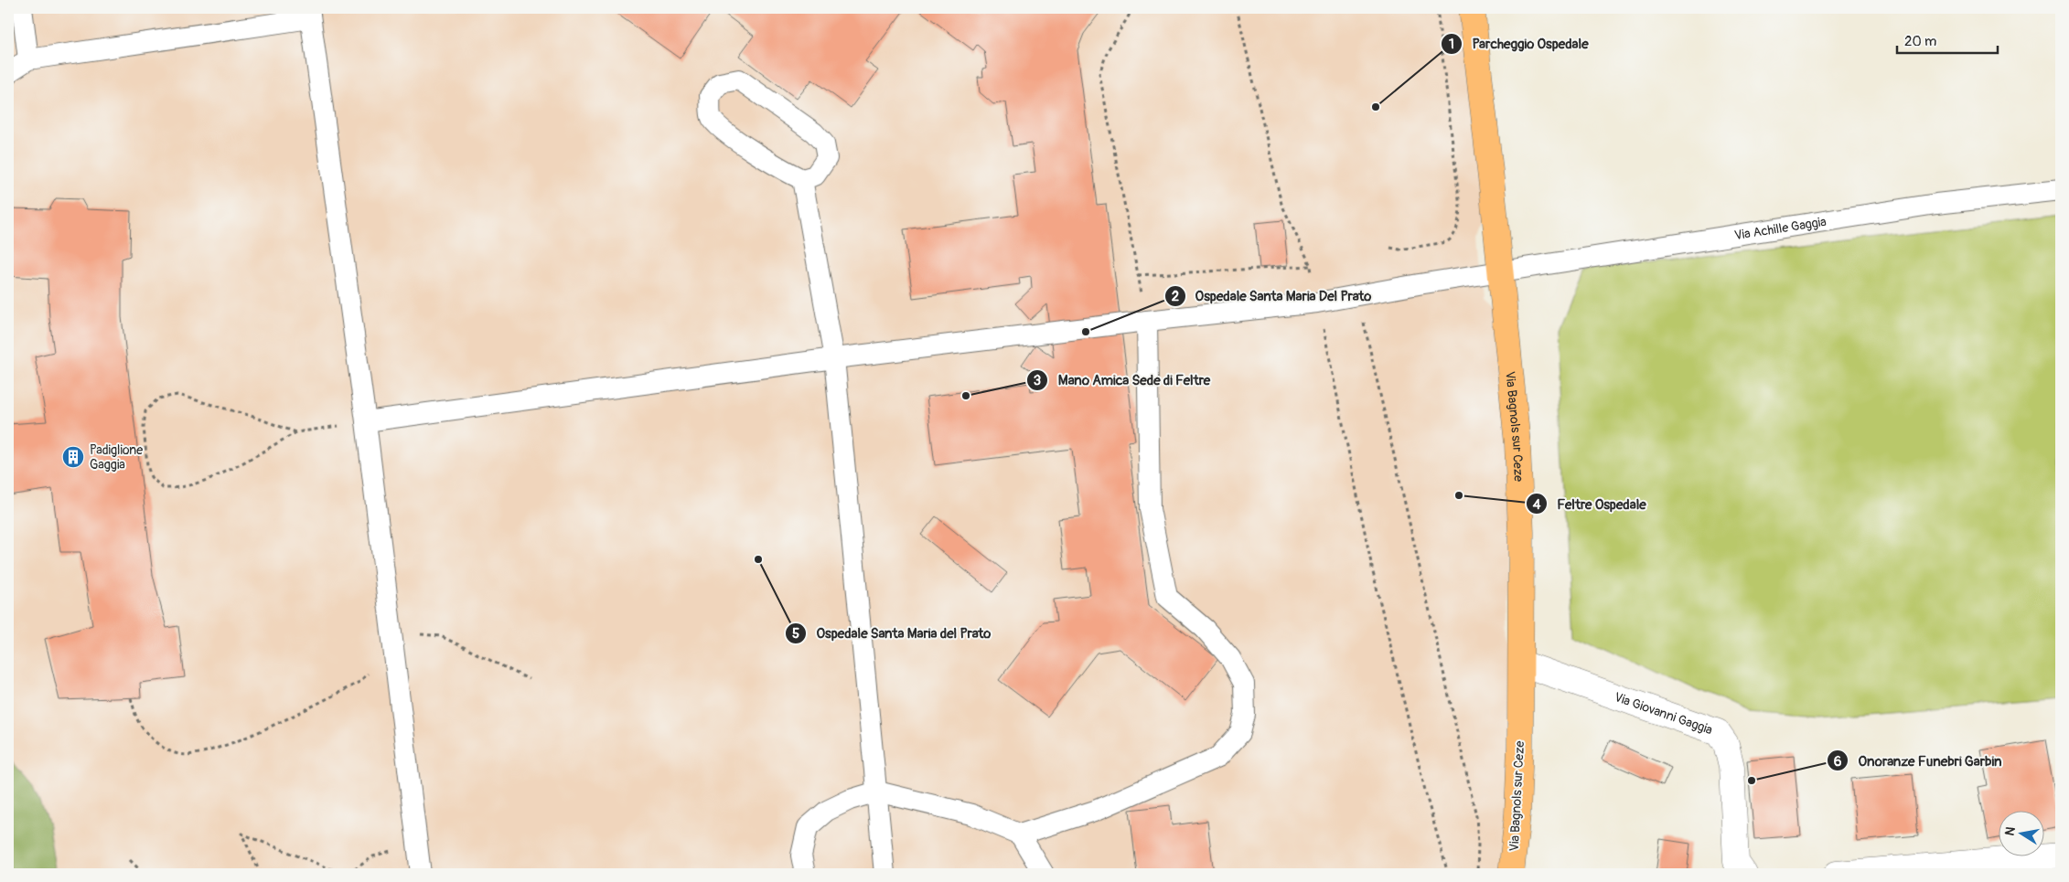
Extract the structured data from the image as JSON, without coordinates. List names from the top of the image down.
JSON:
{
  "streets": {
    "main road": ["Via Bagnols sur Ceze"],
    "street": ["Via Giovanni Gaggia"],
    "lane": ["Via Achille Gaggia"]
  },
  "crossings": [
    ["Via Achille Gaggia", "Via Bagnols sur Ceze"],
    ["Via Bagnols sur Ceze", "Via Giovanni Gaggia"]
  ],
  "places": {
    "other": [
      "Parcheggio Ospedale",
      "Ospedale Santa Maria Del Prato",
      "Mano Amica Sede di Feltre",
      "Feltre Ospedale",
      "Ospedale Santa Maria del Prato",
      "Onoranze Funebri Garbin"
    ],
    "building": ["Padiglione Gaggia"]
  },
  "scale_bar": "20 m",
  "north": "left"
}
